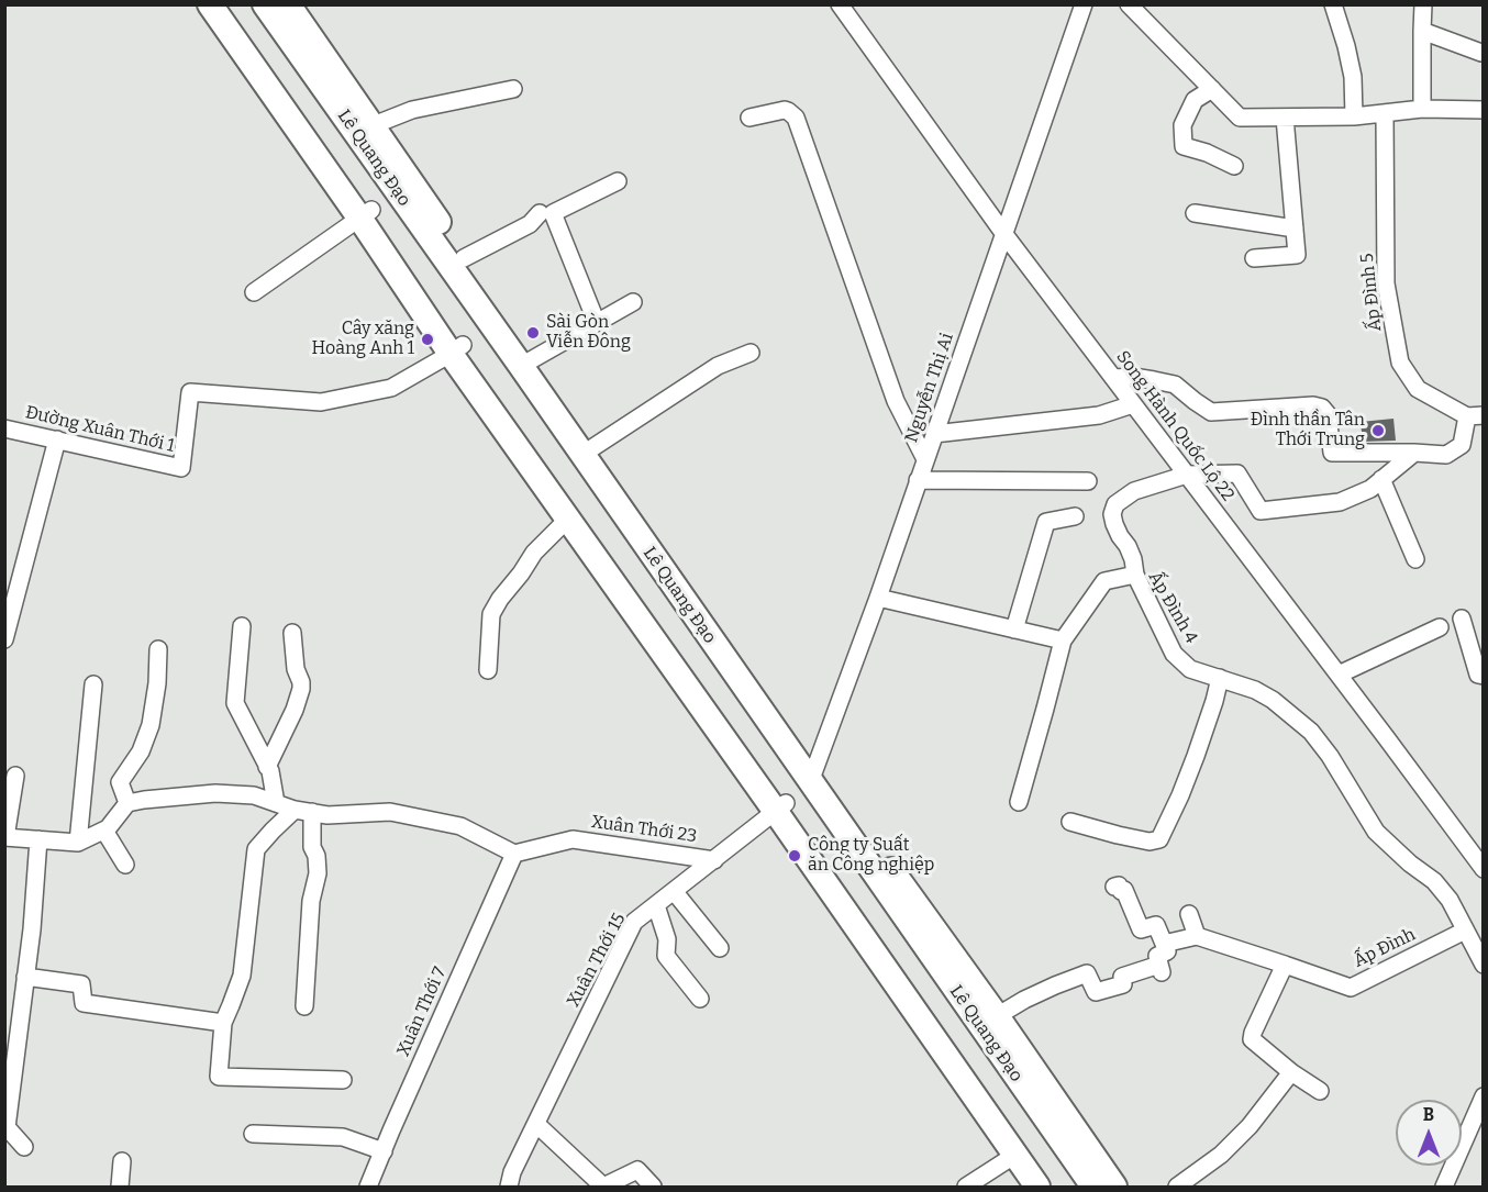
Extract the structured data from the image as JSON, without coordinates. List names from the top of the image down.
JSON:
{
  "streets": {
    "highway": ["Lê Quang Đạo"],
    "street": [
      "Ấp Đình 5",
      "Nguyễn Thị Ai",
      "Song Hành Quốc Lộ 22",
      "Đường Xuân Thới 1",
      "Ấp Đình 4",
      "Xuân Thới 23",
      "Ấp Đình",
      "Xuân Thới 15",
      "Xuân Thới 7"
    ]
  },
  "crossings": [
    ["Lê Quang Đạo", "Nguyễn Thị Ai"],
    ["Lê Quang Đạo", "Đường Xuân Thới 1"],
    ["Lê Quang Đạo", "Xuân Thới 15"],
    ["Nguyễn Thị Ai", "Song Hành Quốc Lộ 22"],
    ["Ấp Đình 4", "Ấp Đình"],
    ["Xuân Thới 23", "Xuân Thới 15"],
    ["Xuân Thới 23", "Xuân Thới 7"]
  ],
  "places": [
    "Sài Gòn Viễn Đông",
    "Cây xăng Hoàng Anh 1",
    "Đình thần Tân Thới Trung",
    "Công ty Suất ăn Công nghiệp"
  ],
  "north": "top"
}
